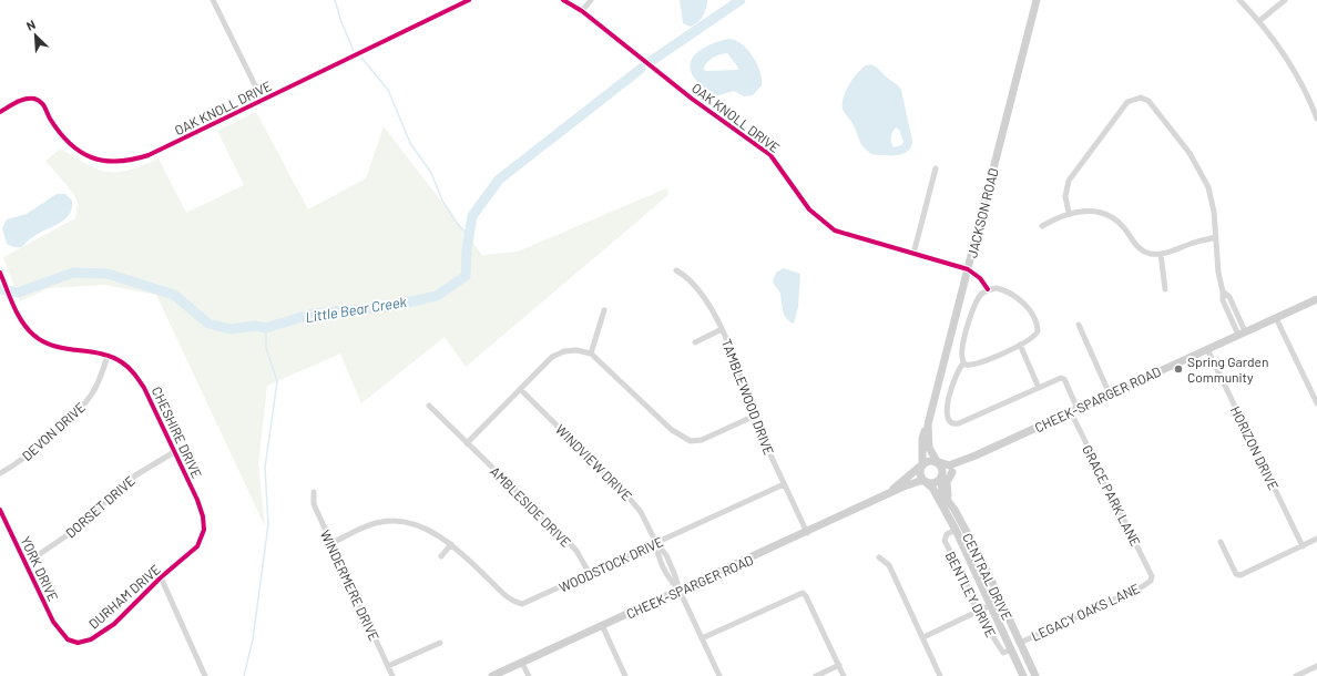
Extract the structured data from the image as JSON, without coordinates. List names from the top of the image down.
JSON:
{
  "streets": {
    "main road": ["JACKSON ROAD", "CHEEK-SPARGER ROAD", "CENTRAL DRIVE"],
    "street": [
      "OAK KNOLL DRIVE",
      "TAMBLEWOOD DRIVE",
      "DEVON DRIVE",
      "CHESHIRE DRIVE",
      "HORIZON DRIVE",
      "WINDVIEW DRIVE",
      "GRACE PARK LANE",
      "DORSET DRIVE",
      "AMBLESIDE DRIVE",
      "WOODSTOCK DRIVE",
      "YORK DRIVE",
      "WINDERMERE DRIVE",
      "BENTLEY DRIVE",
      "DURHAM DRIVE",
      "LEGACY OAKS LANE"
    ]
  },
  "crossings": [
    ["OAK KNOLL DRIVE", "JACKSON ROAD"],
    ["JACKSON ROAD", "CHEEK-SPARGER ROAD"],
    ["JACKSON ROAD", "CENTRAL DRIVE"],
    ["TAMBLEWOOD DRIVE", "CHEEK-SPARGER ROAD"],
    ["TAMBLEWOOD DRIVE", "WOODSTOCK DRIVE"],
    ["CHEEK-SPARGER ROAD", "HORIZON DRIVE"],
    ["CHEEK-SPARGER ROAD", "WINDVIEW DRIVE"],
    ["CHEEK-SPARGER ROAD", "GRACE PARK LANE"],
    ["CHEEK-SPARGER ROAD", "CENTRAL DRIVE"],
    ["DEVON DRIVE", "CHESHIRE DRIVE"],
    ["CHESHIRE DRIVE", "DORSET DRIVE"],
    ["CHESHIRE DRIVE", "DURHAM DRIVE"],
    ["WINDVIEW DRIVE", "WOODSTOCK DRIVE"],
    ["GRACE PARK LANE", "LEGACY OAKS LANE"],
    ["DORSET DRIVE", "YORK DRIVE"],
    ["AMBLESIDE DRIVE", "WOODSTOCK DRIVE"],
    ["WOODSTOCK DRIVE", "WINDERMERE DRIVE"],
    ["YORK DRIVE", "DURHAM DRIVE"],
    ["CENTRAL DRIVE", "BENTLEY DRIVE"],
    ["CENTRAL DRIVE", "LEGACY OAKS LANE"]
  ],
  "water": ["Little Bear Creek"],
  "places": ["Spring Garden Community"],
  "north": "top left"
}
